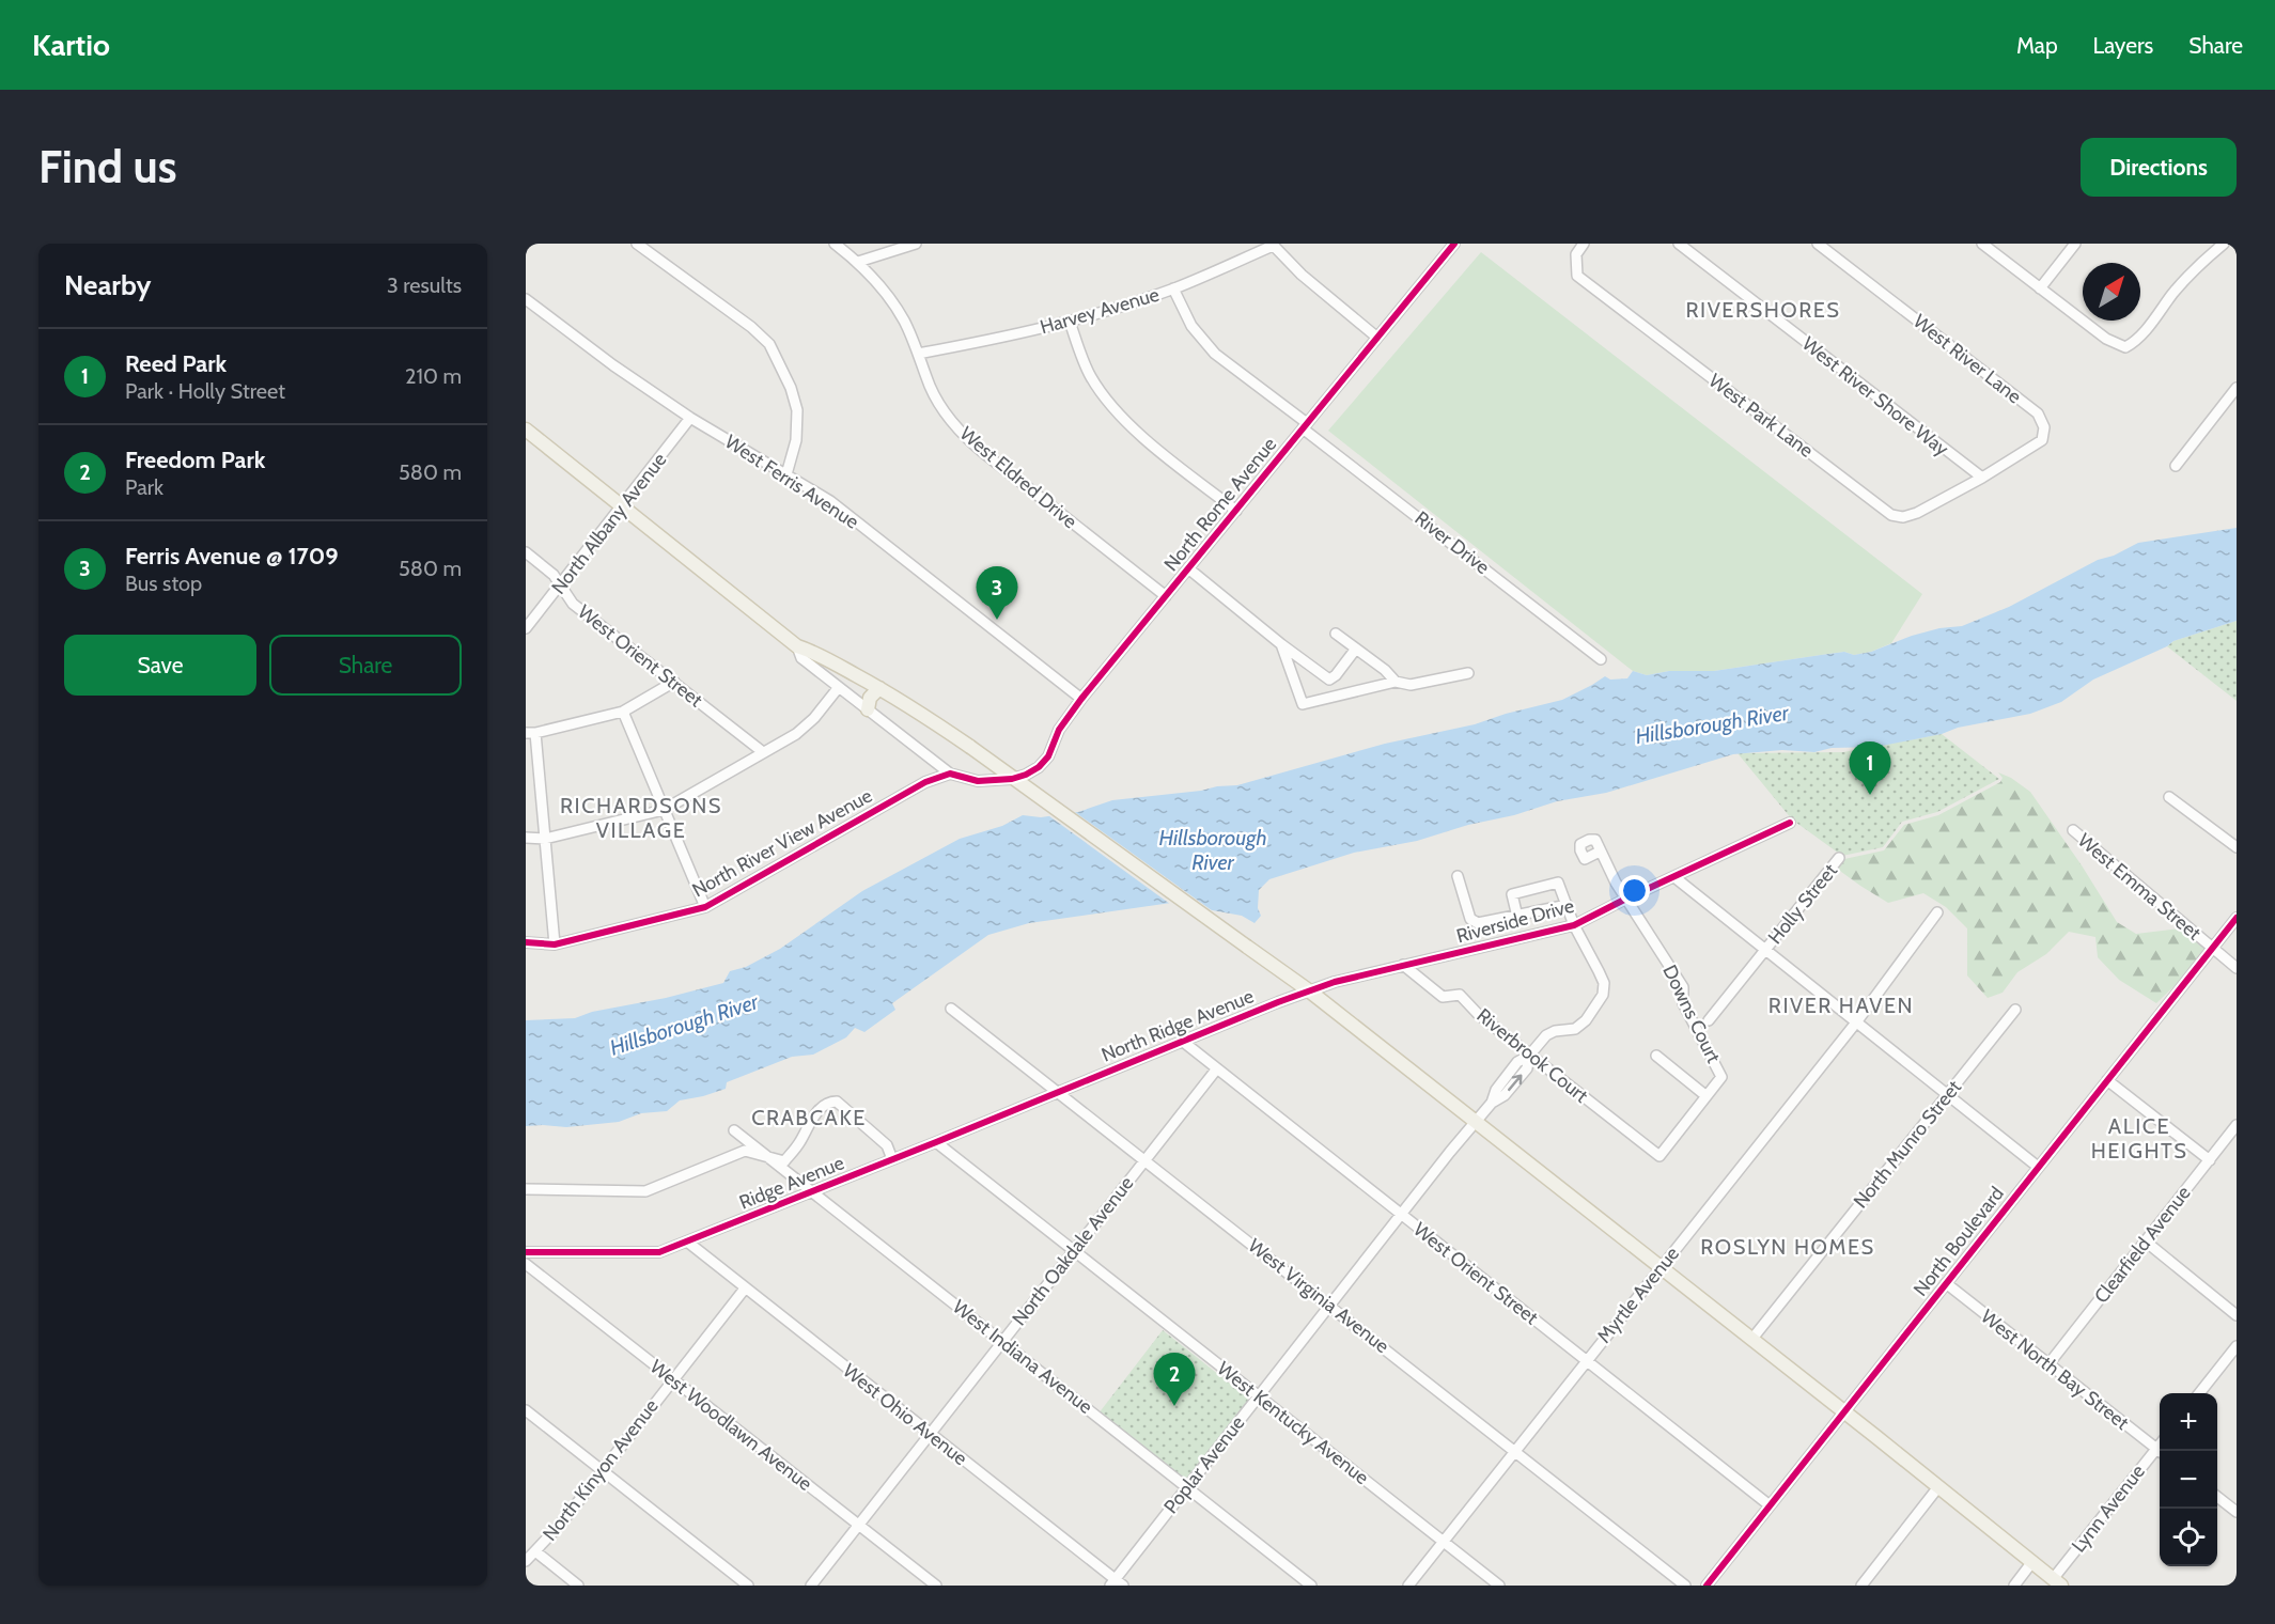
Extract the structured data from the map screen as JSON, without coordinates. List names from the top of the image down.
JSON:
{
  "streets": {
    "street": [
      "Harvey Avenue",
      "West River Lane",
      "West River Shore Way",
      "West Park Lane",
      "West Eldred Drive",
      "West Ferris Avenue",
      "North Rome Avenue",
      "North Albany Avenue",
      "River Drive",
      "West Orient Street",
      "North River View Avenue",
      "West Emma Street",
      "Holly Street",
      "Riverside Drive",
      "Downs Court",
      "North Ridge Avenue",
      "Riverbrook Court",
      "North Munro Street",
      "Ridge Avenue",
      "North Boulevard",
      "Clearfield Avenue",
      "North Oakdale Avenue",
      "Myrtle Avenue",
      "West Virginia Avenue",
      "West Indiana Avenue",
      "West North Bay Street",
      "West Ohio Avenue",
      "West Kentucky Avenue",
      "West Woodlawn Avenue",
      "Poplar Avenue",
      "North Kinyon Avenue",
      "Lynn Avenue"
    ]
  },
  "crossings": [
    ["Harvey Avenue", "West Eldred Drive"],
    ["Harvey Avenue", "River Drive"],
    ["West River Lane", "West River Shore Way"],
    ["West River Lane", "West Park Lane"],
    ["West River Shore Way", "West Park Lane"],
    ["West Eldred Drive", "North Rome Avenue"],
    ["West Ferris Avenue", "North Rome Avenue"],
    ["West Ferris Avenue", "North Albany Avenue"],
    ["North Rome Avenue", "River Drive"],
    ["North Rome Avenue", "North River View Avenue"],
    ["North Albany Avenue", "West Orient Street"],
    ["West Orient Street", "North Ridge Avenue"],
    ["West Orient Street", "North Boulevard"],
    ["West Orient Street", "North Oakdale Avenue"],
    ["West Orient Street", "Myrtle Avenue"],
    ["West Orient Street", "Poplar Avenue"],
    ["West Emma Street", "North Boulevard"],
    ["Riverside Drive", "Downs Court"],
    ["Riverside Drive", "North Ridge Avenue"],
    ["Riverside Drive", "Riverbrook Court"],
    ["Riverside Drive", "Poplar Avenue"],
    ["Downs Court", "Riverbrook Court"],
    ["North Ridge Avenue", "Ridge Avenue"],
    ["North Ridge Avenue", "West Virginia Avenue"],
    ["Riverbrook Court", "Poplar Avenue"],
    ["Ridge Avenue", "West Virginia Avenue"],
    ["Ridge Avenue", "West Indiana Avenue"],
    ["Ridge Avenue", "West Ohio Avenue"],
    ["Ridge Avenue", "West Kentucky Avenue"],
    ["North Boulevard", "West North Bay Street"],
    ["Clearfield Avenue", "West North Bay Street"],
    ["North Oakdale Avenue", "West Virginia Avenue"],
    ["North Oakdale Avenue", "West Indiana Avenue"],
    ["North Oakdale Avenue", "West Ohio Avenue"],
    ["North Oakdale Avenue", "West Kentucky Avenue"],
    ["North Oakdale Avenue", "West Woodlawn Avenue"],
    ["Myrtle Avenue", "West Virginia Avenue"],
    ["Myrtle Avenue", "West Kentucky Avenue"],
    ["West Virginia Avenue", "Poplar Avenue"],
    ["West Indiana Avenue", "Poplar Avenue"],
    ["West North Bay Street", "Lynn Avenue"],
    ["West Ohio Avenue", "Poplar Avenue"],
    ["West Ohio Avenue", "North Kinyon Avenue"],
    ["West Kentucky Avenue", "Poplar Avenue"],
    ["West Woodlawn Avenue", "North Kinyon Avenue"]
  ],
  "districts": [
    "RIVERSHORES",
    "RICHARDSONS VILLAGE",
    "RIVER HAVEN",
    "CRABCAKE",
    "ALICE HEIGHTS",
    "ROSLYN HOMES"
  ],
  "water": ["Hillsborough River"],
  "north": "top right",
  "page": {
    "header": "Kartio",
    "nav": ["Map", "Layers", "Share"],
    "buttons": [
      "Directions",
      ["Save", "Share"]
    ],
    "title": "Find us",
    "heading": ["Nearby", "3 results"],
    "list": [
      {
        "mark": "1",
        "name": "Reed Park",
        "note": "Park · Holly Street",
        "value": "210 m"
      },
      {
        "mark": "2",
        "name": "Freedom Park",
        "note": "Park",
        "value": "580 m"
      },
      {
        "mark": "3",
        "name": "Ferris Avenue @ 1709",
        "note": "Bus stop",
        "value": "580 m"
      }
    ],
    "pins": ["3", "1", "2"],
    "map_buttons": ["+", "−"]
  }
}
